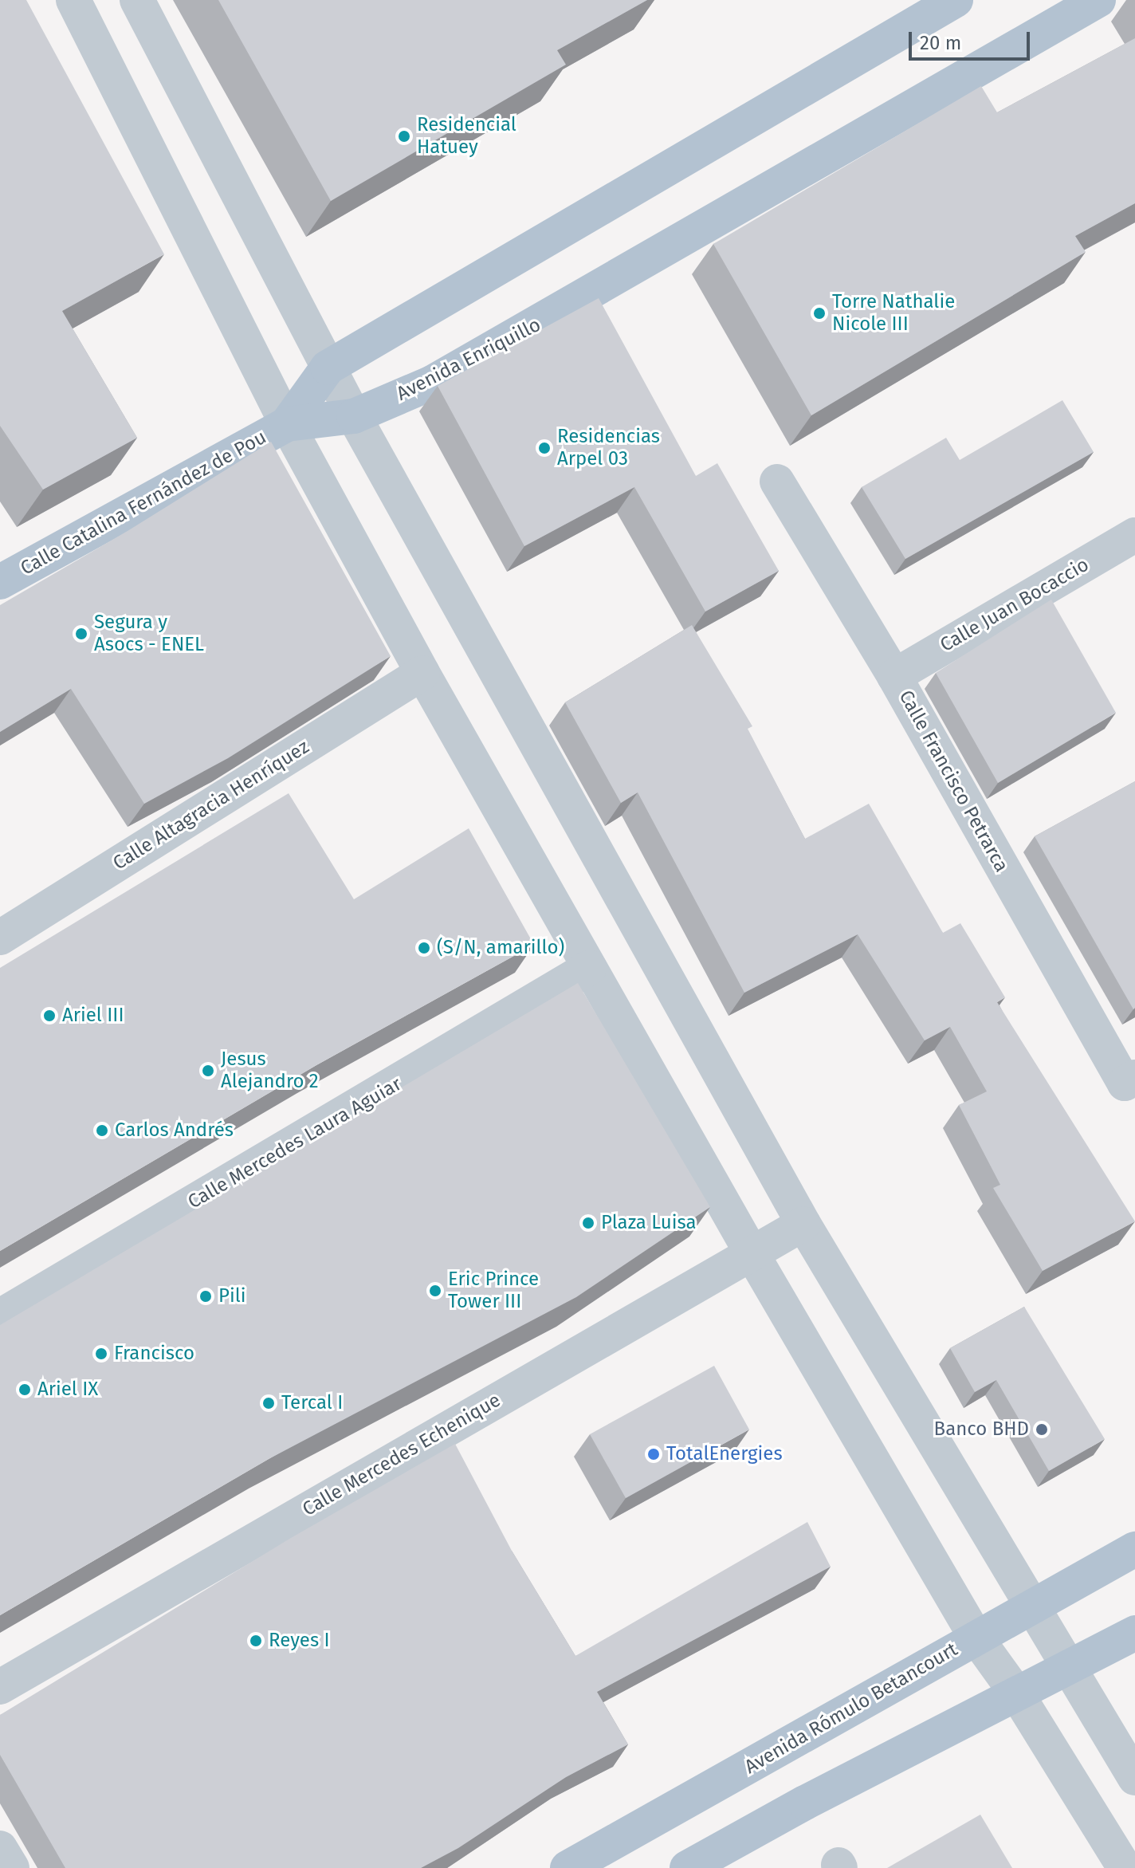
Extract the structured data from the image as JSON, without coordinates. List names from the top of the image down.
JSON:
{
  "streets": {
    "main road": ["Avenida Enriquillo", "Calle Catalina Fernández de Pou", "Avenida Rómulo Betancourt"],
    "street": [
      "Calle Juan Bocaccio",
      "Calle Francisco Petrarca",
      "Calle Altagracia Henríquez",
      "Calle Mercedes Laura Aguiar",
      "Calle Mercedes Echenique"
    ]
  },
  "crossings": [
    ["Avenida Enriquillo", "Calle Catalina Fernández de Pou"],
    ["Calle Juan Bocaccio", "Calle Francisco Petrarca"]
  ],
  "places": [
    "Residencial Hatuey",
    "Torre Nathalie Nicole III",
    "Residencias Arpel 03",
    "Segura y Asocs - ENEL",
    "(S/N, amarillo)",
    "Ariel III",
    "Jesus Alejandro 2",
    "Carlos Andrés",
    "Plaza Luisa",
    "Eric Prince Tower III",
    "Pili",
    "Francisco",
    "Ariel IX",
    "Tercal I",
    "Banco BHD",
    "TotalEnergies",
    "Reyes I"
  ],
  "scale_bar": "20 m"
}
